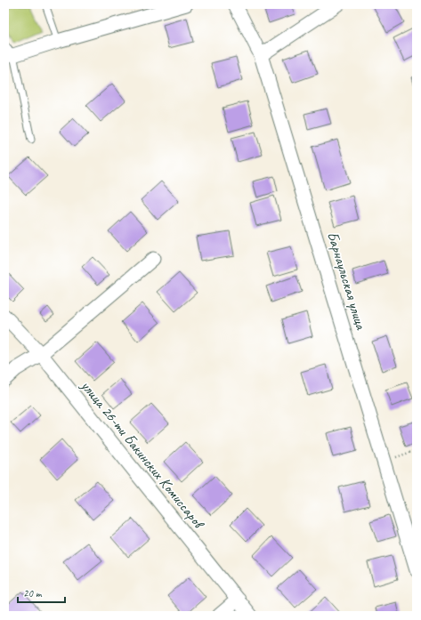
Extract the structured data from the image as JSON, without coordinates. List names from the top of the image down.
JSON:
{
  "streets": {
    "street": ["Барнаульская улица", "улица 26-ти Бакинских Комиссаров"]
  },
  "scale_bar": "20 m"
}
